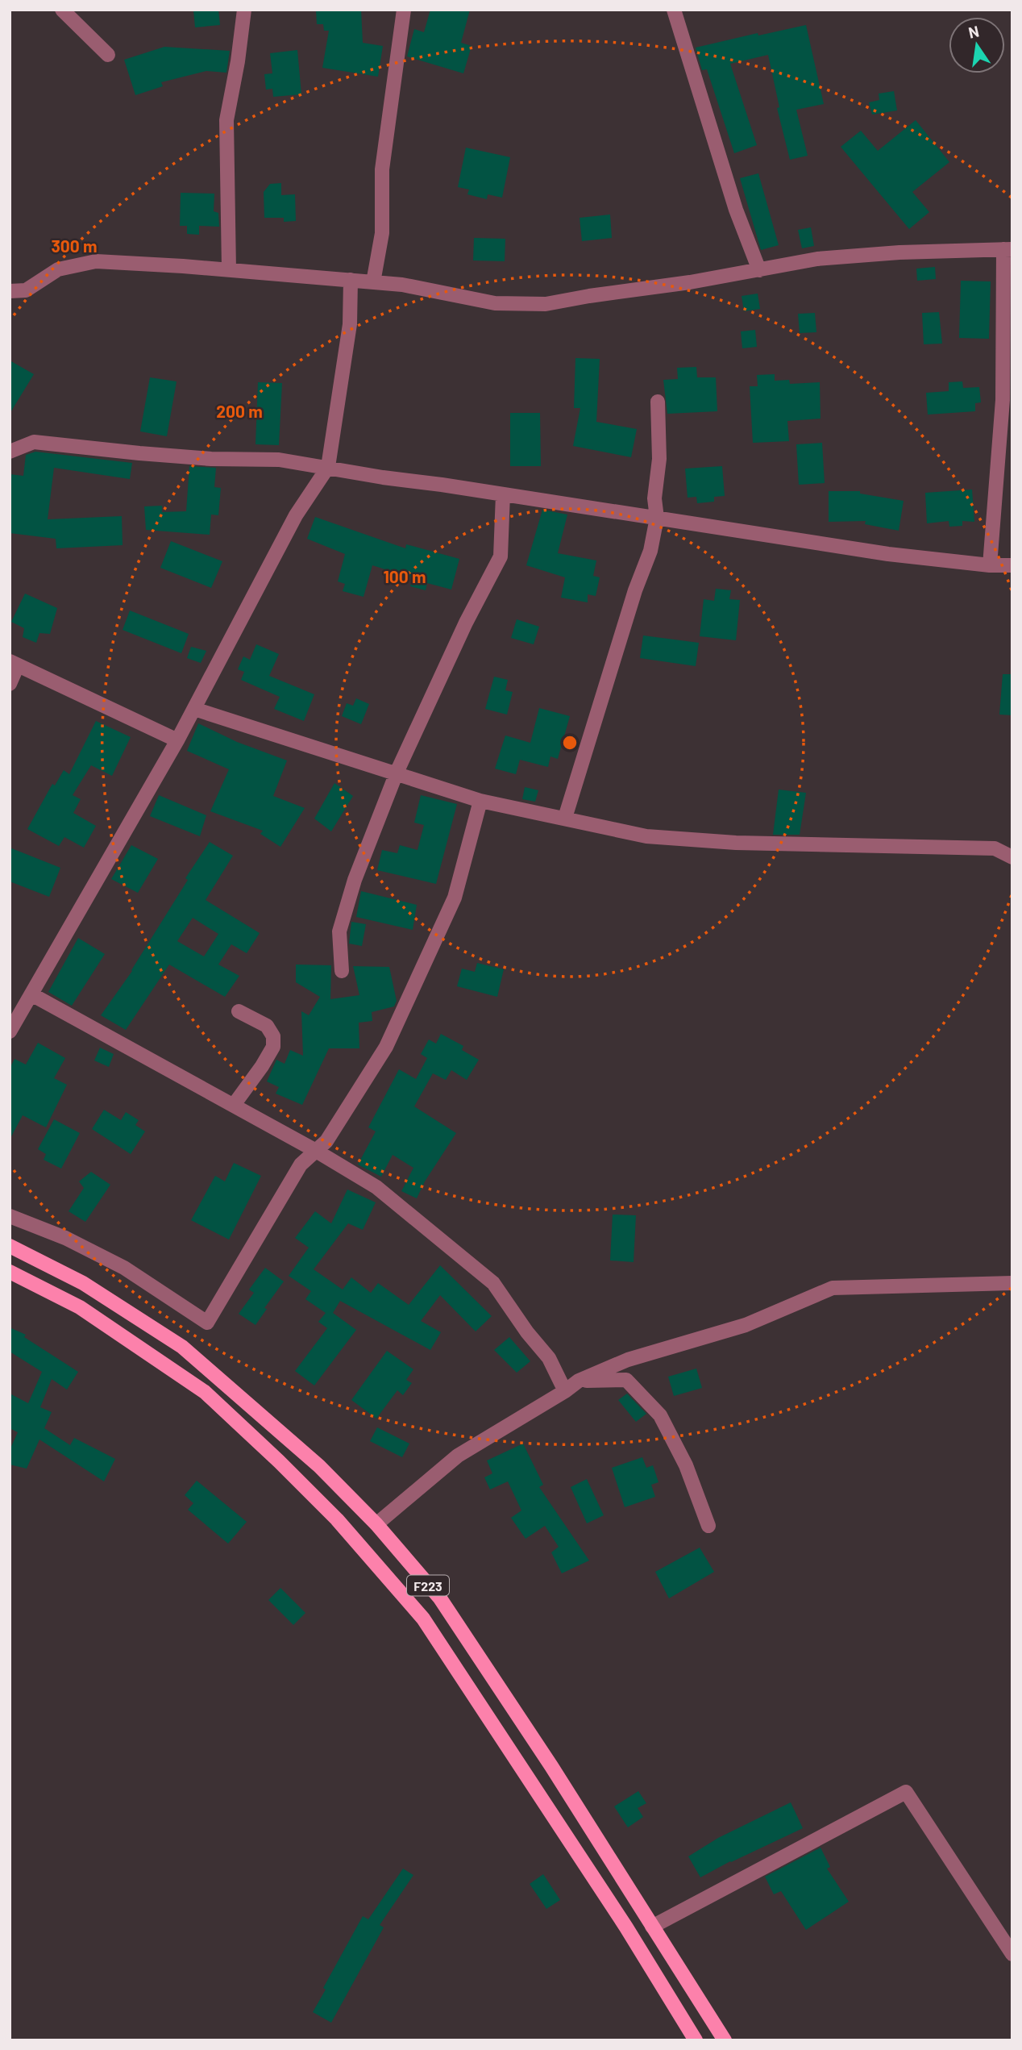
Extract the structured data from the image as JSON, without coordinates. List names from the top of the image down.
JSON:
{
  "streets": {
    "main road": ["F223"]
  },
  "north": "top",
  "rings": ["300 m", "200 m", "100 m"]
}
